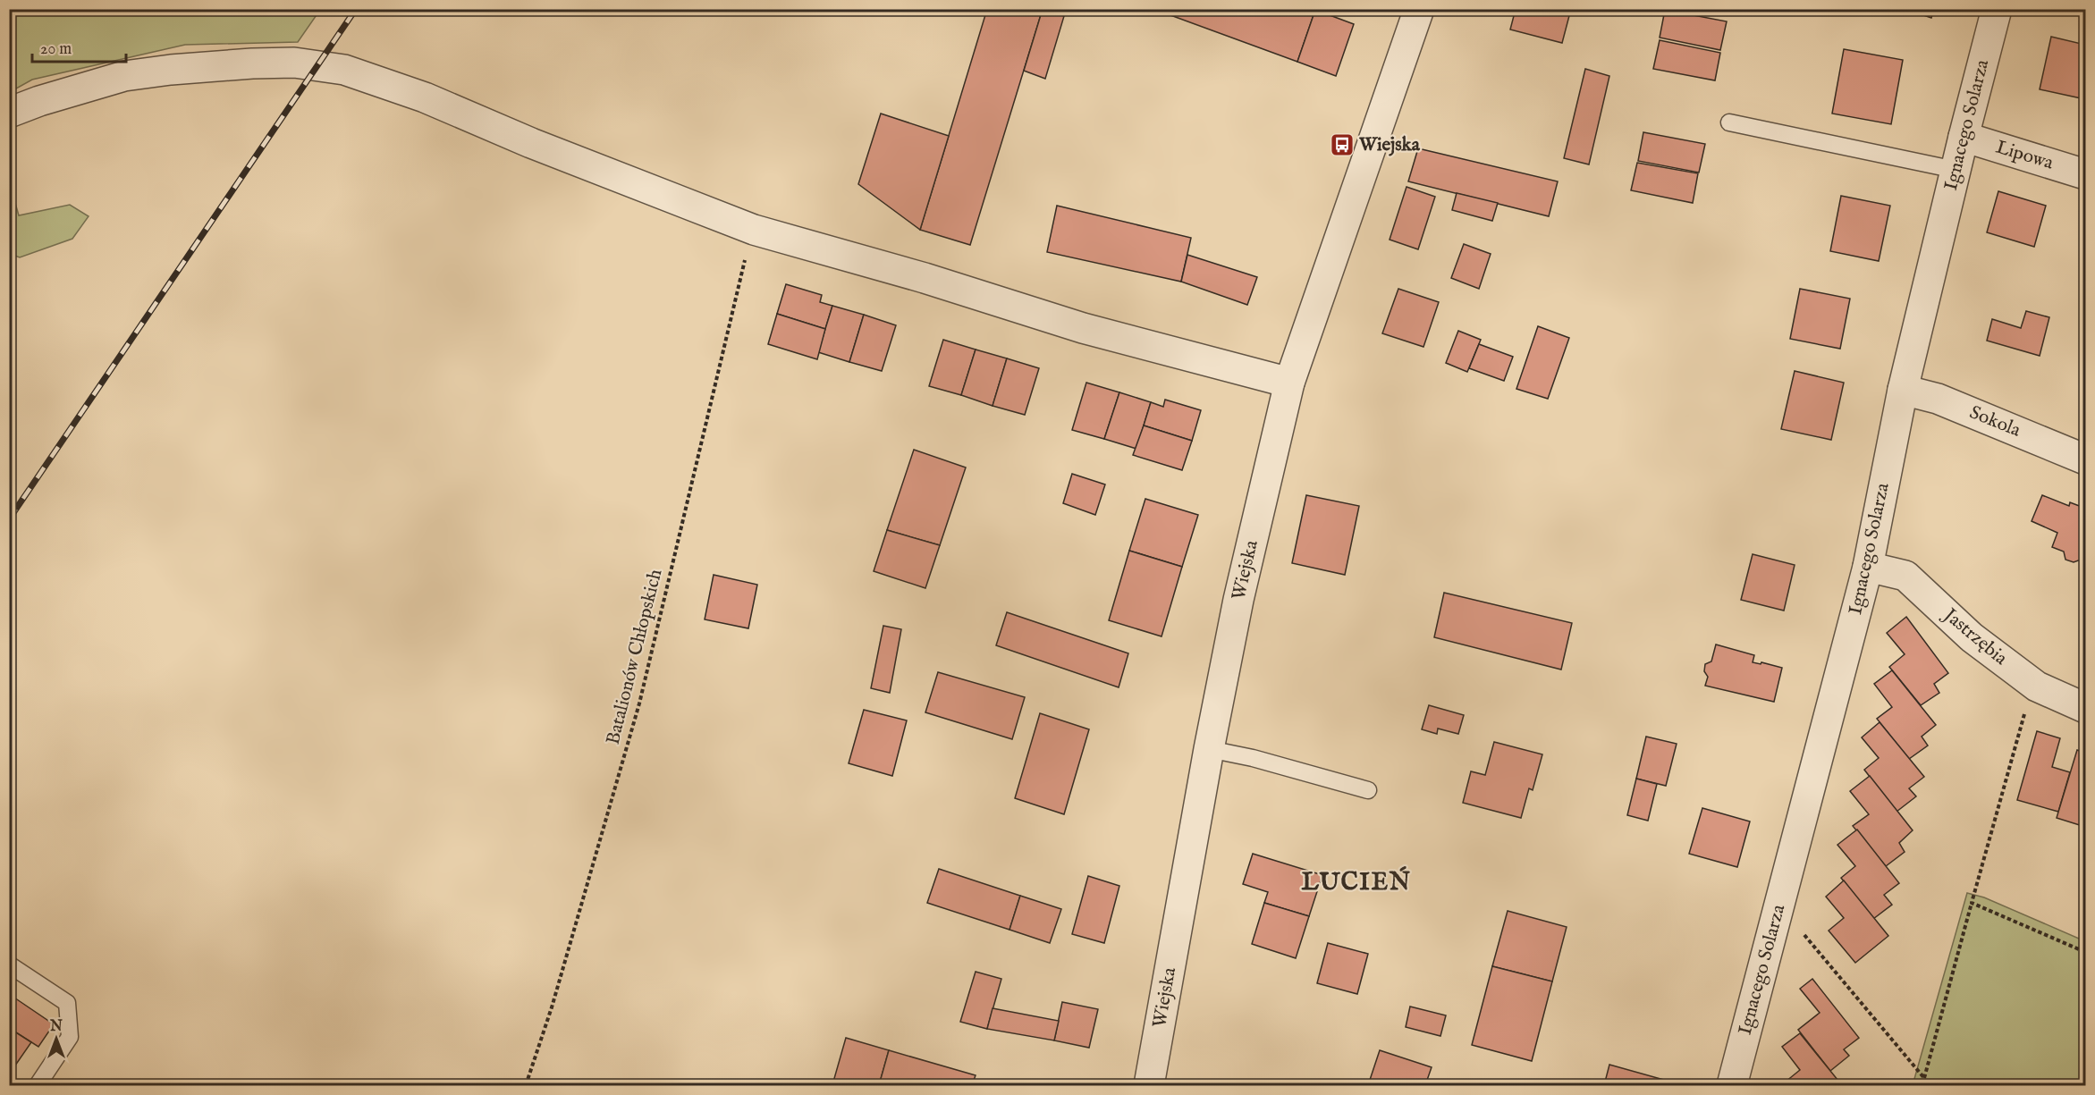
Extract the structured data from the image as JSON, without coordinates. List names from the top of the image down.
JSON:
{
  "streets": {
    "street": [
      "Ignacego Solarza",
      "Lipowa",
      "Sokola",
      "Wiejska",
      "Jastrzębia"
    ],
    "path": ["Batalionów Chłopskich"]
  },
  "crossings": [
    ["Ignacego Solarza", "Lipowa"],
    ["Ignacego Solarza", "Sokola"],
    ["Ignacego Solarza", "Jastrzębia"]
  ],
  "districts": ["LUCIEŃ"],
  "places": {
    "bus stop": ["Wiejska"]
  },
  "scale_bar": "20 m",
  "north": "top"
}
